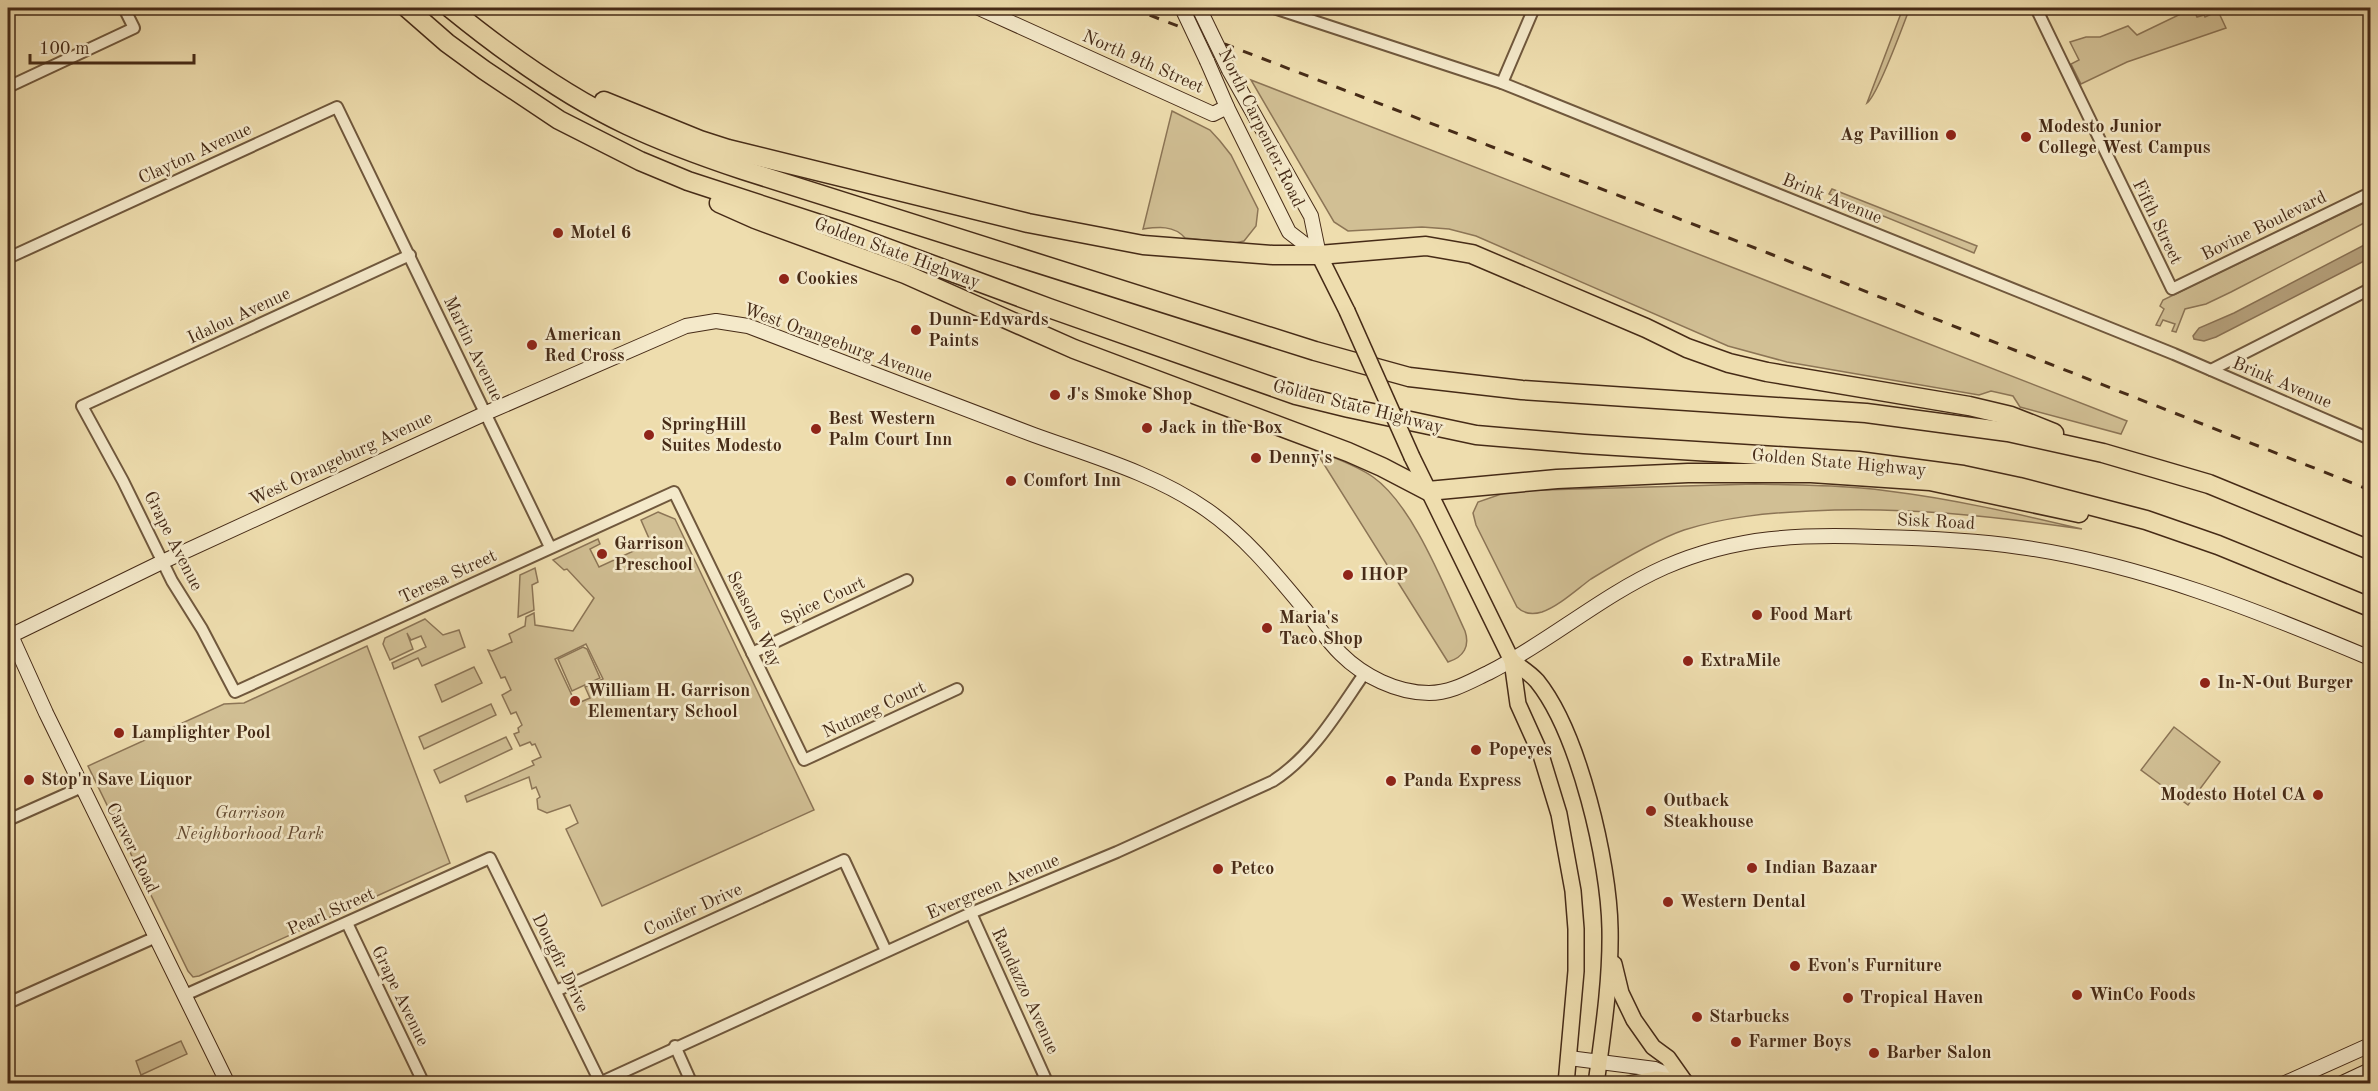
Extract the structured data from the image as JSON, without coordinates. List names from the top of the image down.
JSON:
{
  "streets": {
    "highway": ["Golden State Highway"],
    "main road": ["North Carpenter Road"],
    "street": [
      "North 9th Street",
      "Clayton Avenue",
      "Brink Avenue",
      "Fifth Street",
      "Bovine Boulevard",
      "Idalou Avenue",
      "West Orangeburg Avenue",
      "Martin Avenue",
      "Sisk Road",
      "Grape Avenue",
      "Teresa Street",
      "Spice Court",
      "Seasons Way",
      "Nutmeg Court",
      "Carver Road",
      "Evergreen Avenue",
      "Conifer Drive",
      "Pearl Street",
      "Dougfir Drive",
      "Randazzo Avenue"
    ]
  },
  "crossings": [
    ["North 9th Street", "North Carpenter Road"],
    ["North Carpenter Road", "West Orangeburg Avenue"],
    ["North Carpenter Road", "Sisk Road"],
    ["Clayton Avenue", "Martin Avenue"],
    ["Fifth Street", "Bovine Boulevard"],
    ["Idalou Avenue", "Martin Avenue"],
    ["Idalou Avenue", "Grape Avenue"],
    ["West Orangeburg Avenue", "Martin Avenue"],
    ["West Orangeburg Avenue", "Sisk Road"],
    ["West Orangeburg Avenue", "Grape Avenue"],
    ["West Orangeburg Avenue", "Carver Road"],
    ["West Orangeburg Avenue", "Evergreen Avenue"],
    ["Martin Avenue", "Teresa Street"],
    ["Grape Avenue", "Teresa Street"],
    ["Grape Avenue", "Pearl Street"],
    ["Teresa Street", "Seasons Way"],
    ["Spice Court", "Seasons Way"],
    ["Seasons Way", "Nutmeg Court"],
    ["Carver Road", "Pearl Street"],
    ["Evergreen Avenue", "Conifer Drive"],
    ["Evergreen Avenue", "Dougfir Drive"],
    ["Evergreen Avenue", "Randazzo Avenue"],
    ["Conifer Drive", "Dougfir Drive"],
    ["Pearl Street", "Dougfir Drive"]
  ],
  "parks": ["Garrison Neighborhood Park"],
  "places": [
    "Ag Pavillion",
    "Modesto Junior College West Campus",
    "Motel 6",
    "Cookies",
    "Dunn-Edwards Paints",
    "American Red Cross",
    "J's Smoke Shop",
    "Jack in the Box",
    "Best Western Palm Court Inn",
    "SpringHill Suites Modesto",
    "Denny's",
    "Comfort Inn",
    "Garrison Preschool",
    "IHOP",
    "Food Mart",
    "Maria's Taco Shop",
    "ExtraMile",
    "In-N-Out Burger",
    "William H. Garrison Elementary School",
    "Lamplighter Pool",
    "Popeyes",
    "Stop'n Save Liquor",
    "Panda Express",
    "Modesto Hotel CA",
    "Outback Steakhouse",
    "Indian Bazaar",
    "Petco",
    "Western Dental",
    "Evon's Furniture",
    "WinCo Foods",
    "Tropical Haven",
    "Starbucks",
    "Farmer Boys",
    "Barber Salon"
  ],
  "scale_bar": "100 m"
}
